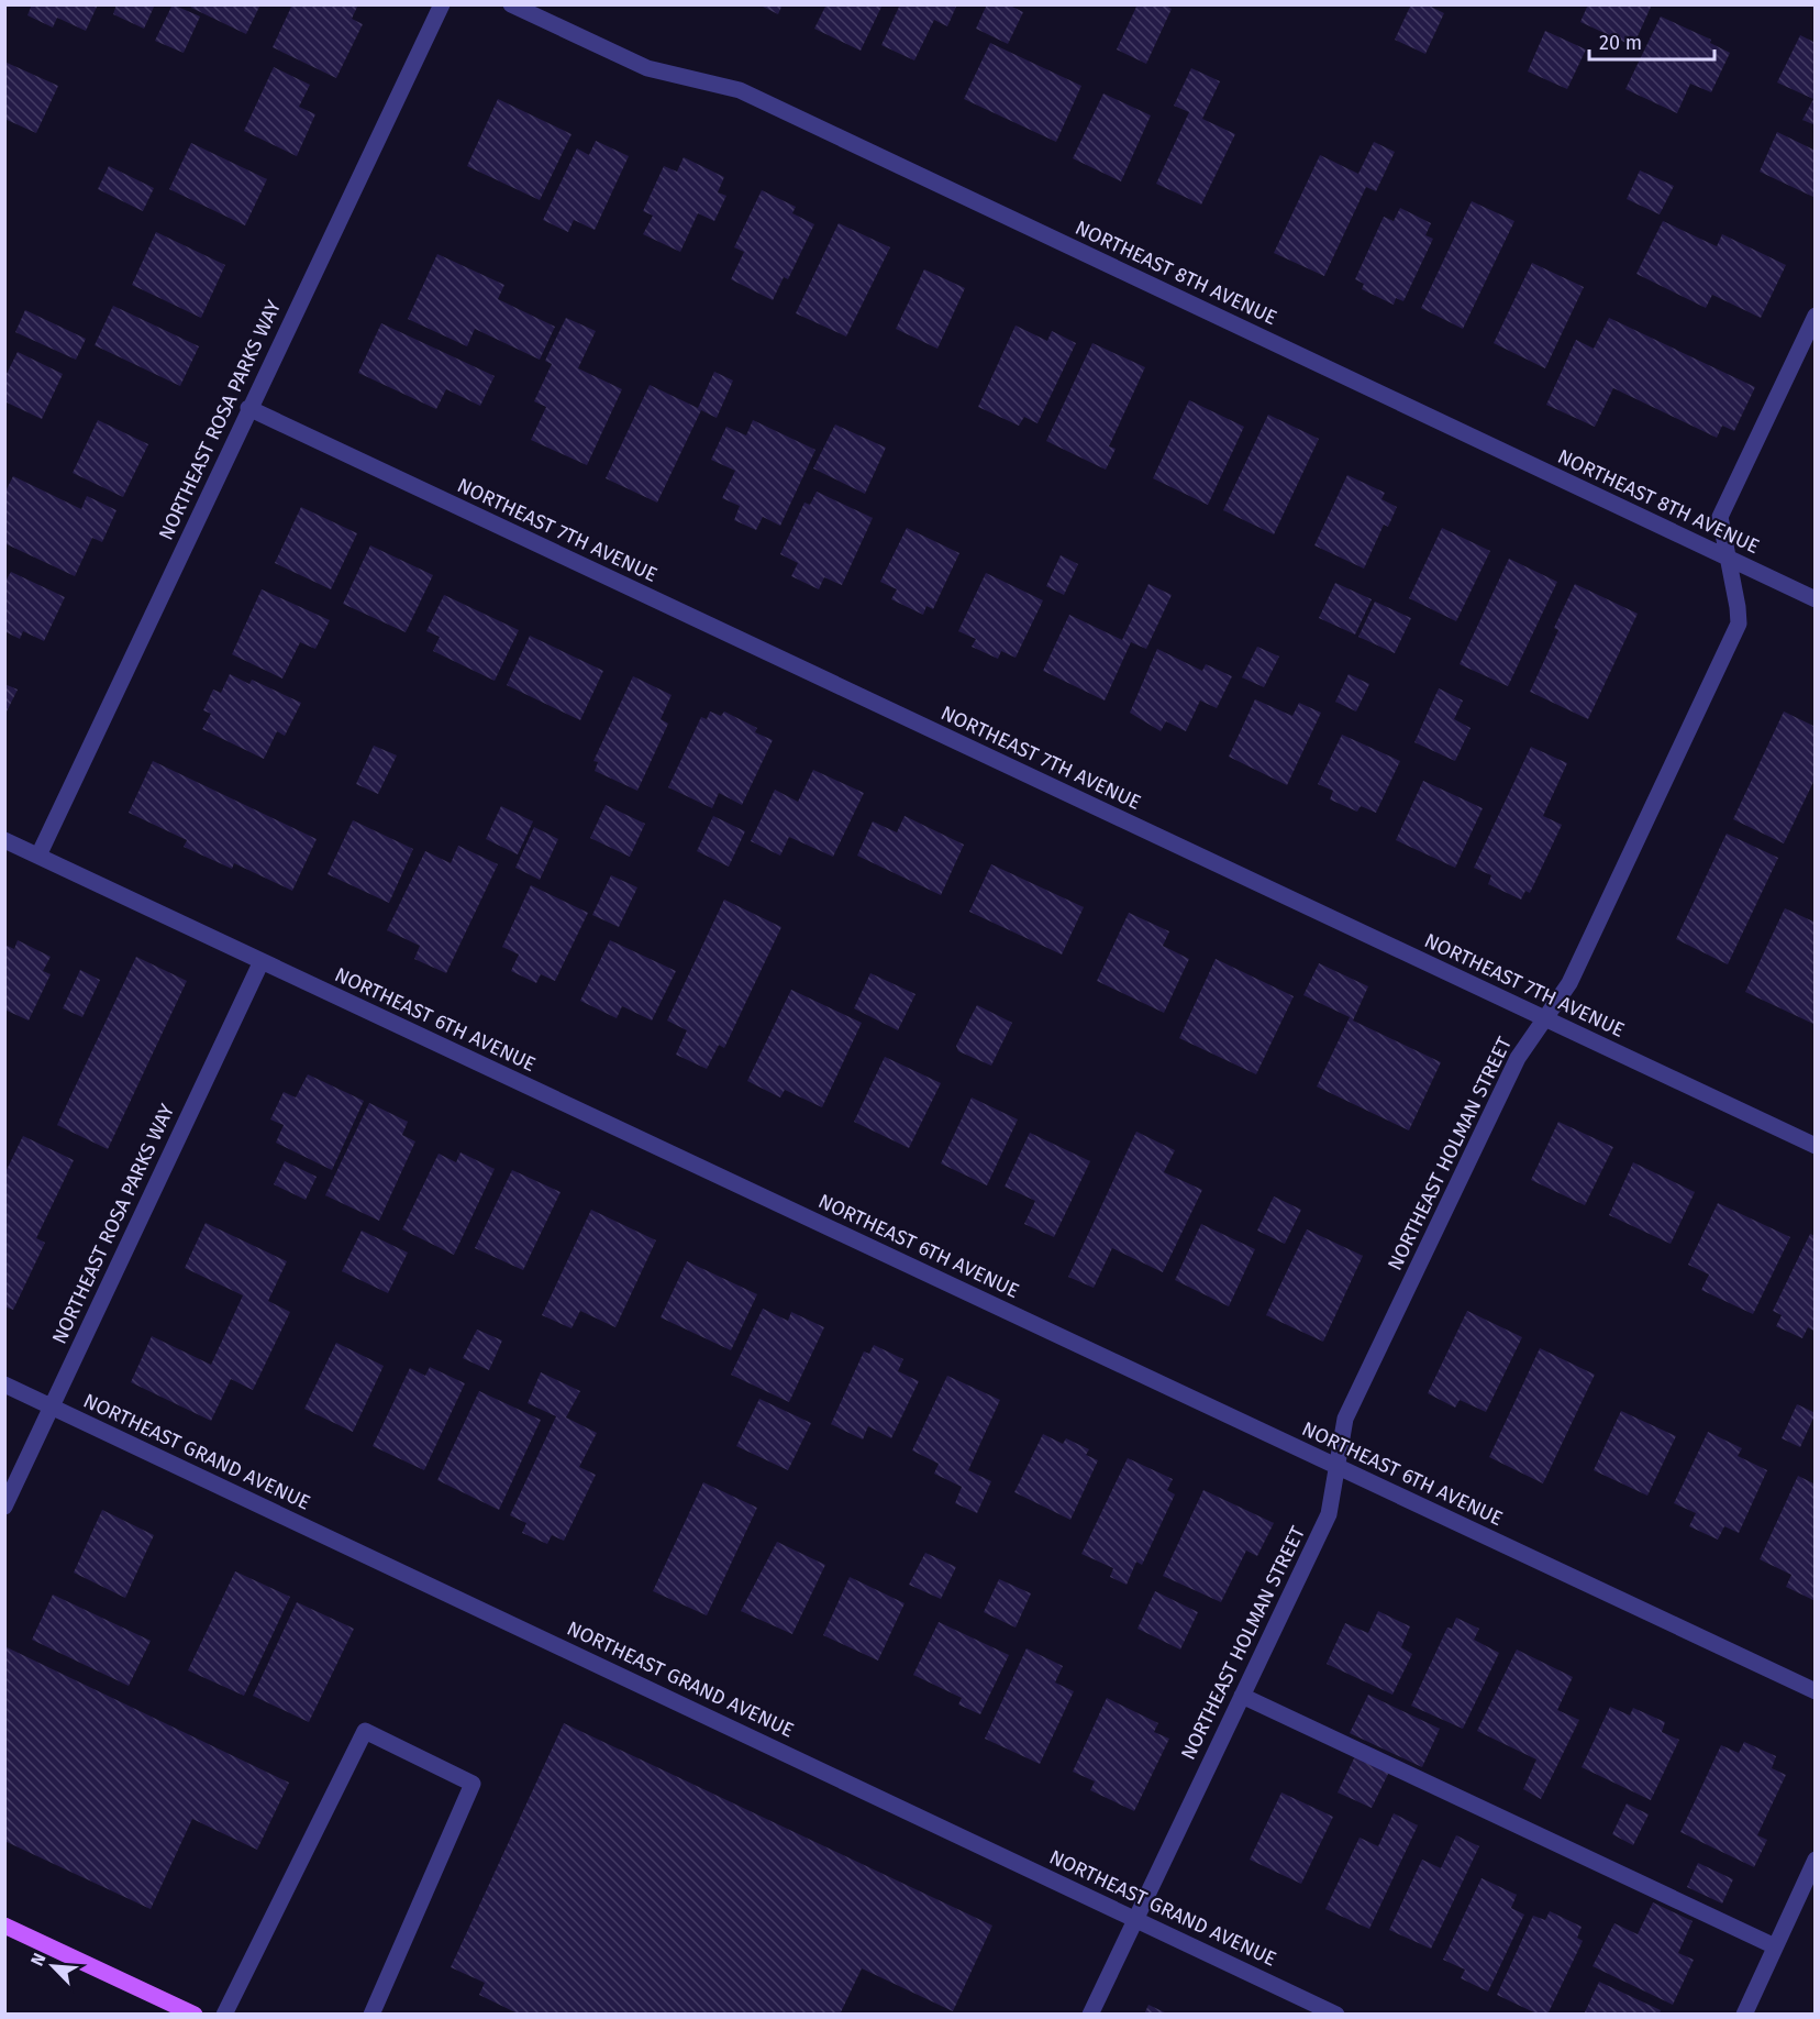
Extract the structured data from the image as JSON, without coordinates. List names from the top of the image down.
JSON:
{
  "streets": {
    "street": [
      "NORTHEAST 8TH AVENUE",
      "NORTHEAST ROSA PARKS WAY",
      "NORTHEAST 7TH AVENUE",
      "NORTHEAST 6TH AVENUE",
      "NORTHEAST HOLMAN STREET",
      "NORTHEAST GRAND AVENUE"
    ]
  },
  "crossings": [
    ["NORTHEAST 8TH AVENUE", "NORTHEAST HOLMAN STREET"],
    ["NORTHEAST ROSA PARKS WAY", "NORTHEAST 7TH AVENUE"],
    ["NORTHEAST ROSA PARKS WAY", "NORTHEAST 6TH AVENUE"],
    ["NORTHEAST ROSA PARKS WAY", "NORTHEAST GRAND AVENUE"],
    ["NORTHEAST 7TH AVENUE", "NORTHEAST HOLMAN STREET"],
    ["NORTHEAST 6TH AVENUE", "NORTHEAST HOLMAN STREET"],
    ["NORTHEAST HOLMAN STREET", "NORTHEAST GRAND AVENUE"]
  ],
  "scale_bar": "20 m",
  "north": "top left"
}
